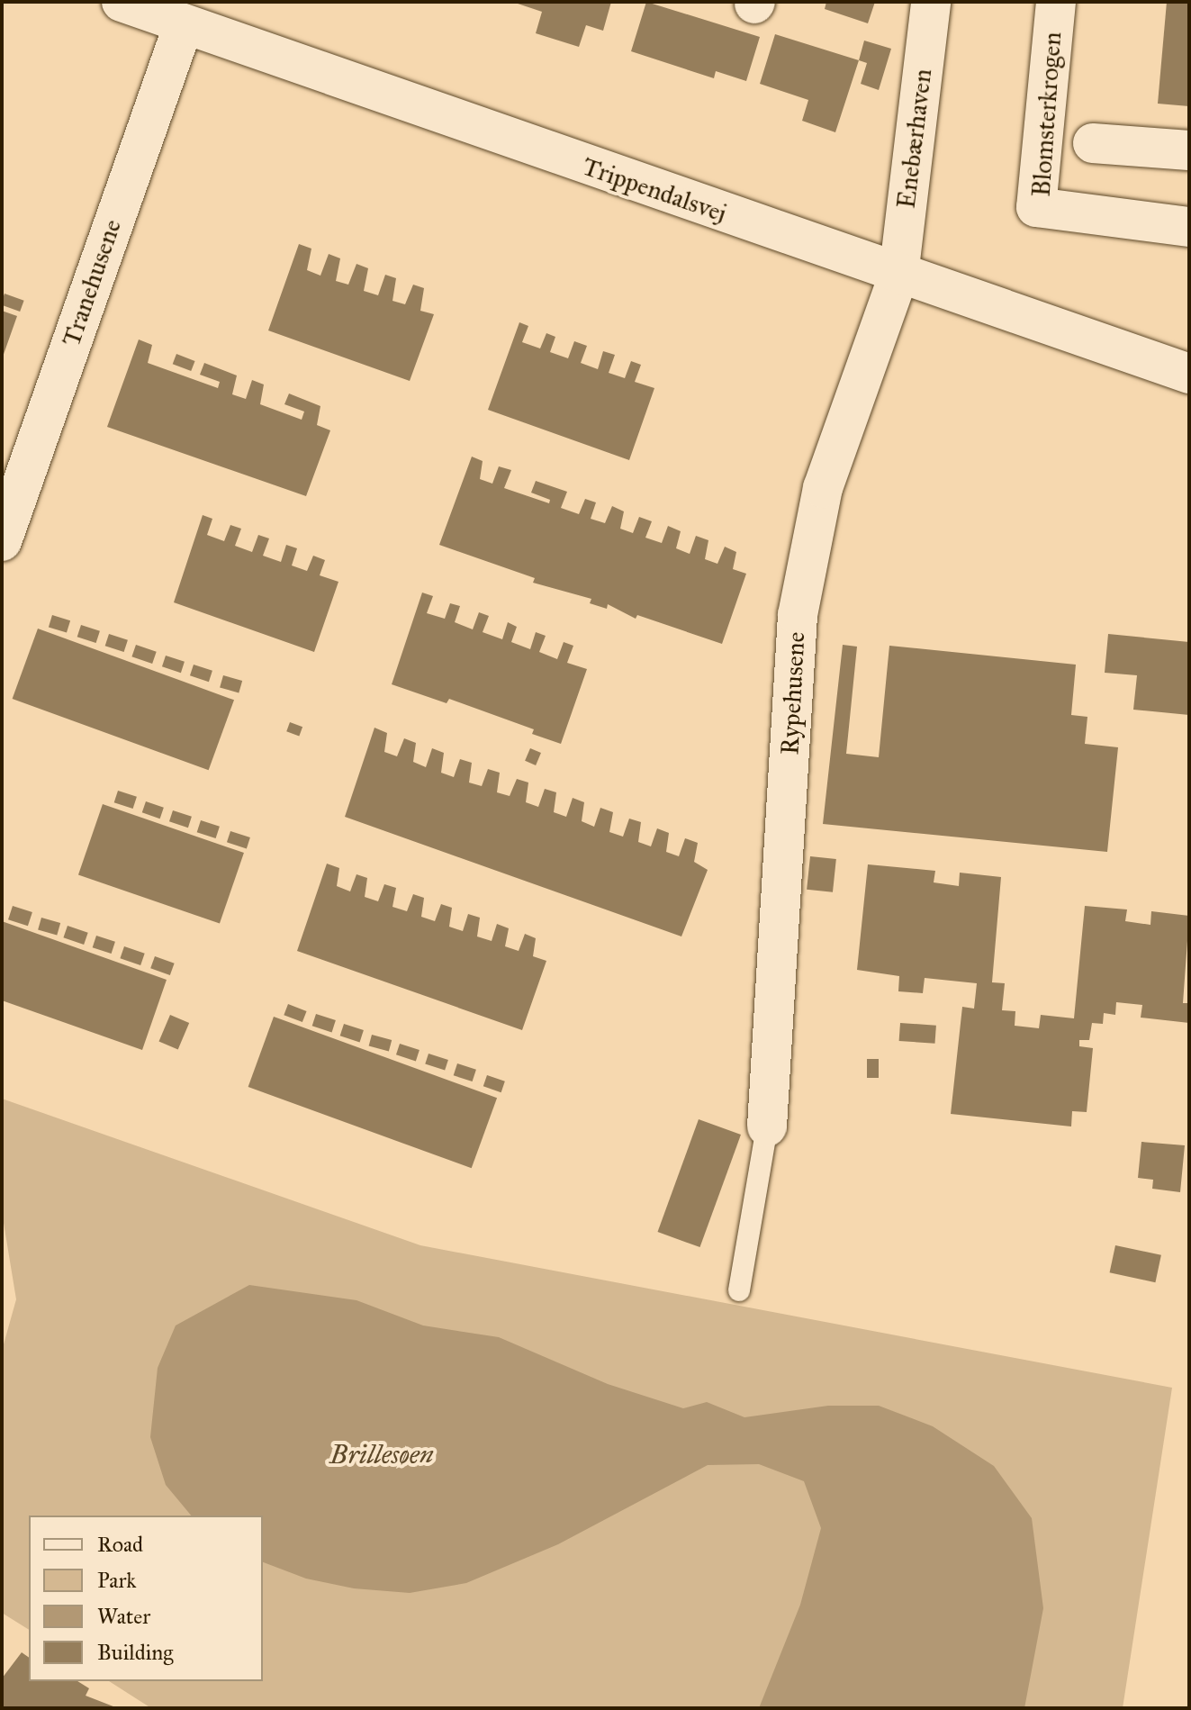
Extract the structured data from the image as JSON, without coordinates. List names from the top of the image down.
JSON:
{
  "streets": {
    "street": [
      "Blomsterkrogen",
      "Enebærhaven",
      "Trippendalsvej",
      "Tranehusene",
      "Rypehusene"
    ]
  },
  "crossings": [
    ["Enebærhaven", "Trippendalsvej"],
    ["Enebærhaven", "Rypehusene"],
    ["Trippendalsvej", "Tranehusene"],
    ["Trippendalsvej", "Rypehusene"]
  ],
  "water": ["Brillesøen"],
  "legend": [
    "Road",
    "Park",
    "Water",
    "Building"
  ]
}
